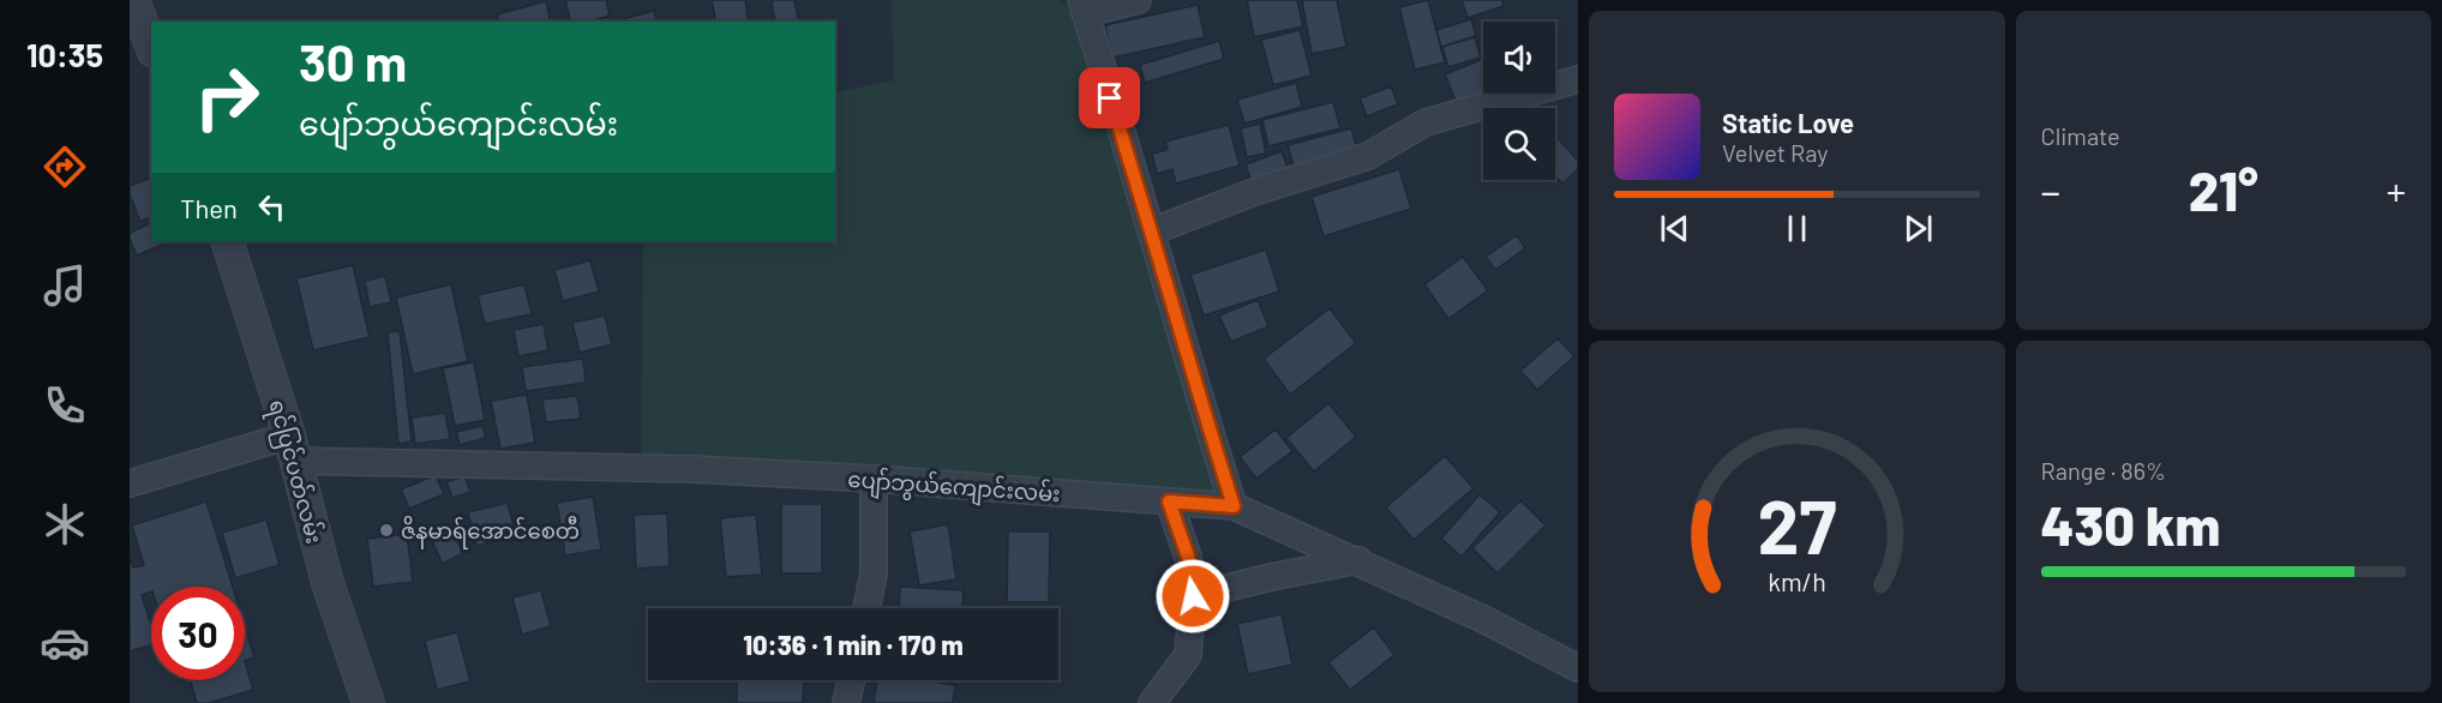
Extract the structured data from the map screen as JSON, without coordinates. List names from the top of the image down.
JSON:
{
  "streets": {
    "street": ["ရင်ပြင်ပတ်လမ်း", "ပျော်ဘွယ်ကျောင်းလမ်း"]
  },
  "crossings": [
    ["ရင်ပြင်ပတ်လမ်း", "ပျော်ဘွယ်ကျောင်းလမ်း"]
  ],
  "places": ["ဇိနမာရ်အောင်စေတီ"],
  "page": {
    "tabs": "10:35",
    "tile": [
      "Climate",
      ["Range · 86%", "430 km"]
    ],
    "turn": ["30 m", "ပျော်ဘွယ်ကျောင်းလမ်း"],
    "song": ["Static Love", "Velvet Ray"],
    "heat": ["−", "21°", "+"],
    "then": "Then",
    "limit": "30",
    "trip": "10:36 · 1 min · 170 m",
    "gauge": ["27", "km/h"]
  }
}
